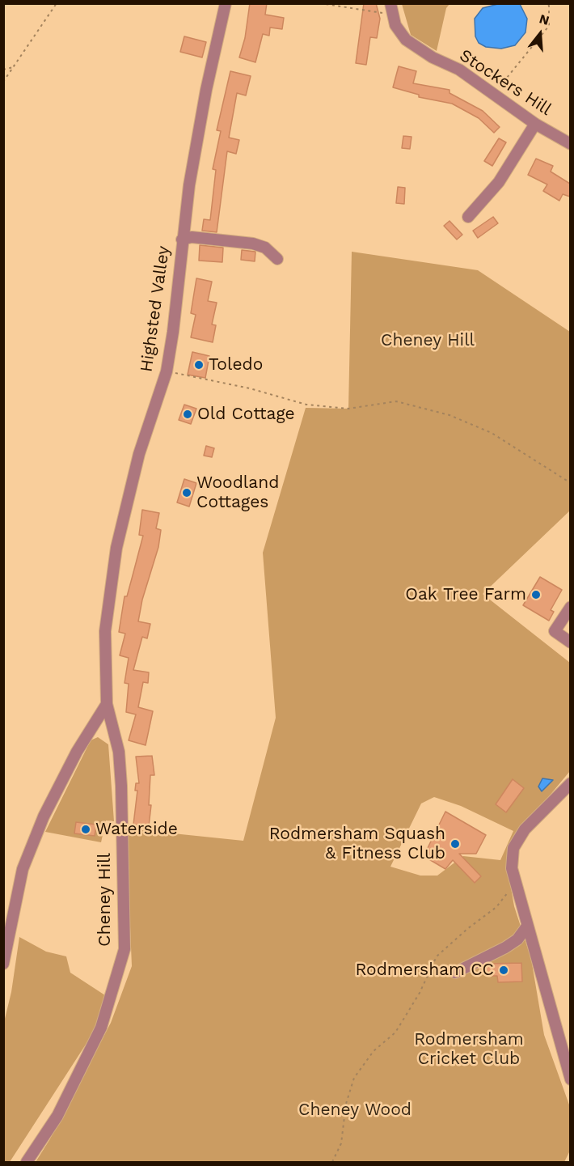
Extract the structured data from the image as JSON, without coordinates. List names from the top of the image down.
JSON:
{
  "streets": {
    "street": ["Stockers Hill", "Highsted Valley", "Cheney Hill"]
  },
  "crossings": [
    ["Highsted Valley", "Cheney Hill"]
  ],
  "parks": ["Cheney Hill", "Rodmersham Cricket Club", "Cheney Wood"],
  "places": [
    "Toledo",
    "Old Cottage",
    "Woodland Cottages",
    "Oak Tree Farm",
    "Waterside",
    "Rodmersham Squash & Fitness Club",
    "Rodmersham CC"
  ],
  "north": "top"
}
